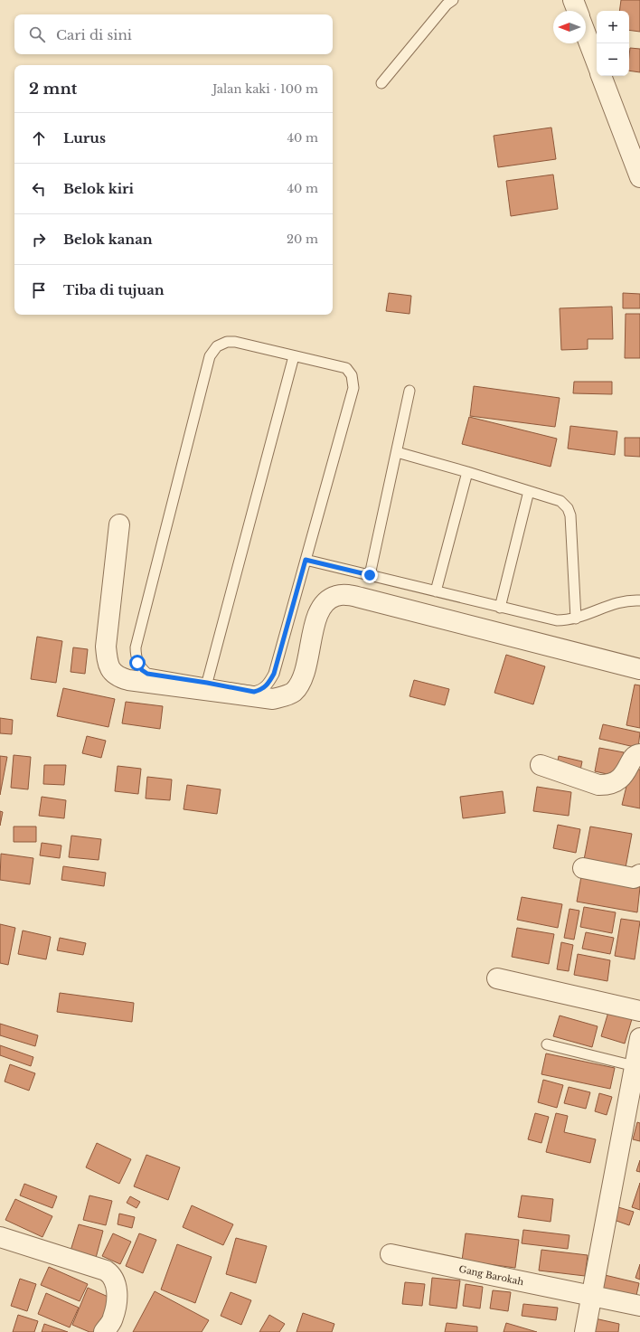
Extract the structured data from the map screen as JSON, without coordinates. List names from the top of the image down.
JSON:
{
  "streets": {
    "street": ["Gang Barokah"]
  },
  "north": "left",
  "page": {
    "map_buttons": ["+", "−"],
    "search": "Cari di sini",
    "heading": ["2 mnt", "Jalan kaki · 100 m"],
    "list": [
      ["Lurus", "40 m"],
      ["Belok kiri", "40 m"],
      ["Belok kanan", "20 m"],
      "Tiba di tujuan"
    ]
  }
}
